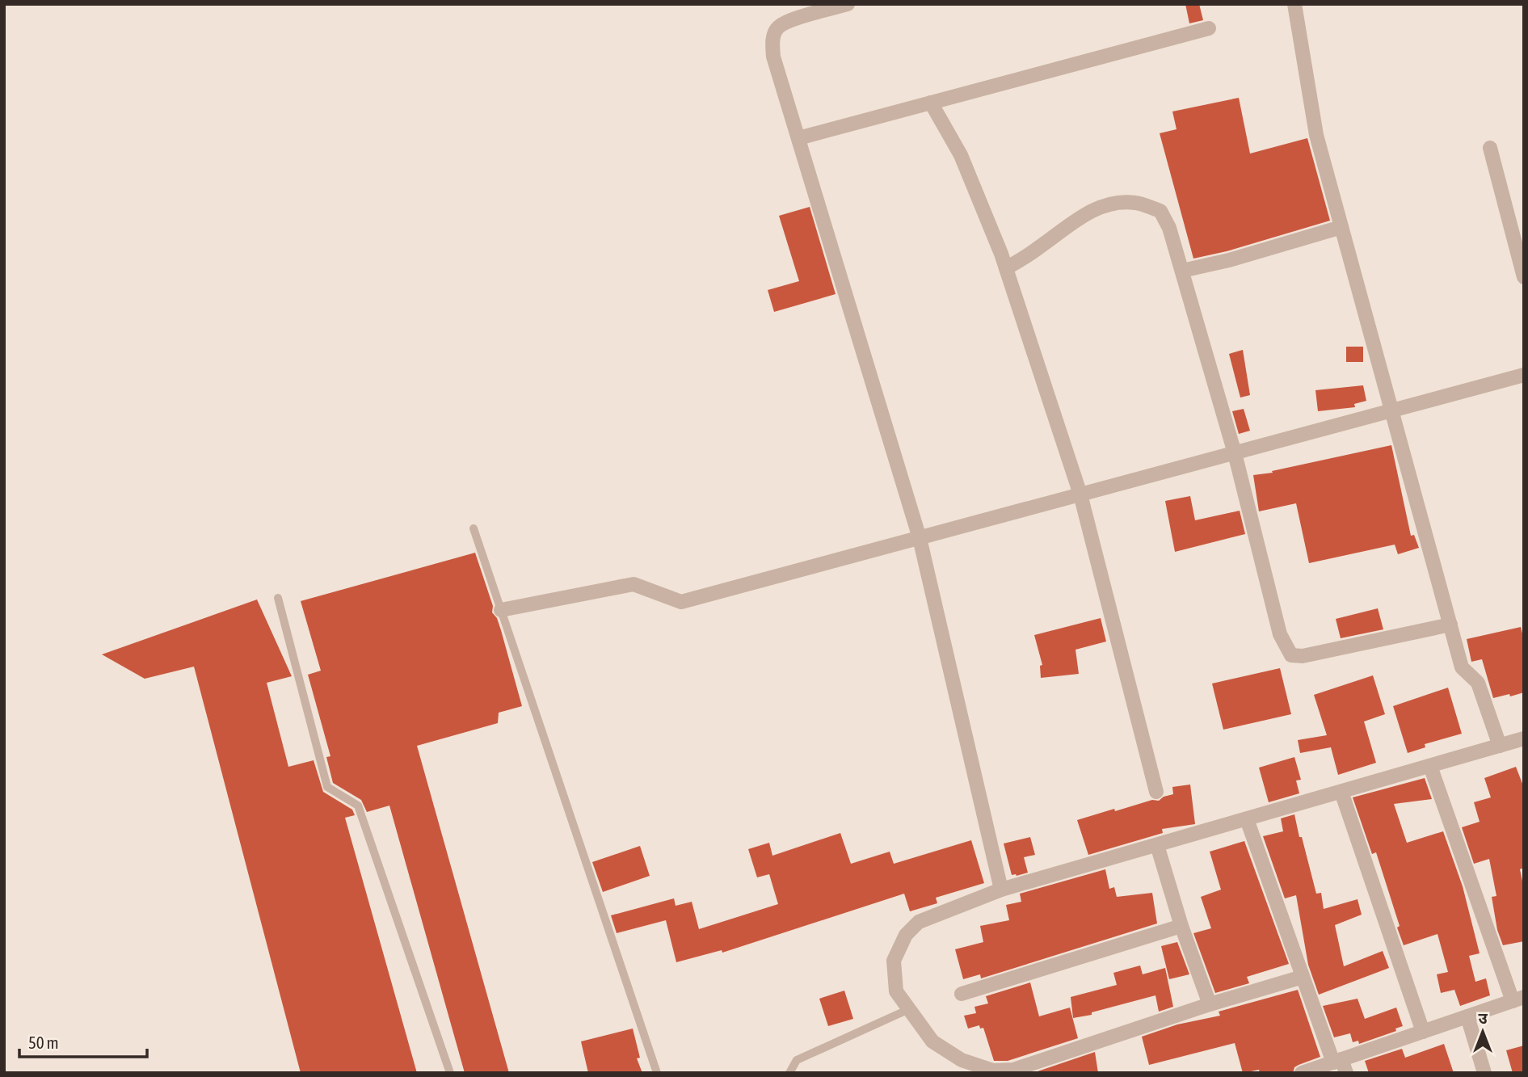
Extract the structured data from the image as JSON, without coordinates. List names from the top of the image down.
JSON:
{
  "scale_bar": "50 m",
  "north": "top"
}
